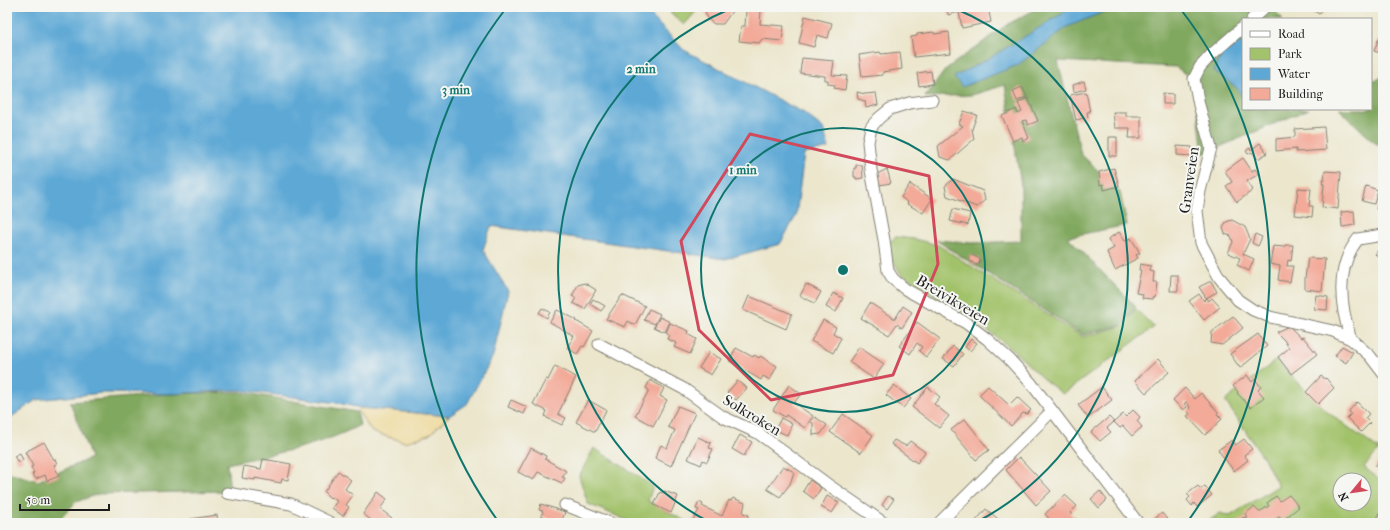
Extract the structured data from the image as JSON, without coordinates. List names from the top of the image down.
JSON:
{
  "streets": {
    "street": ["Granveien", "Breivikveien", "Solkroken"]
  },
  "legend": [
    "Road",
    "Park",
    "Water",
    "Building"
  ],
  "scale_bar": "50 m",
  "north": "bottom left",
  "rings": ["2 min", "3 min", "1 min"]
}
